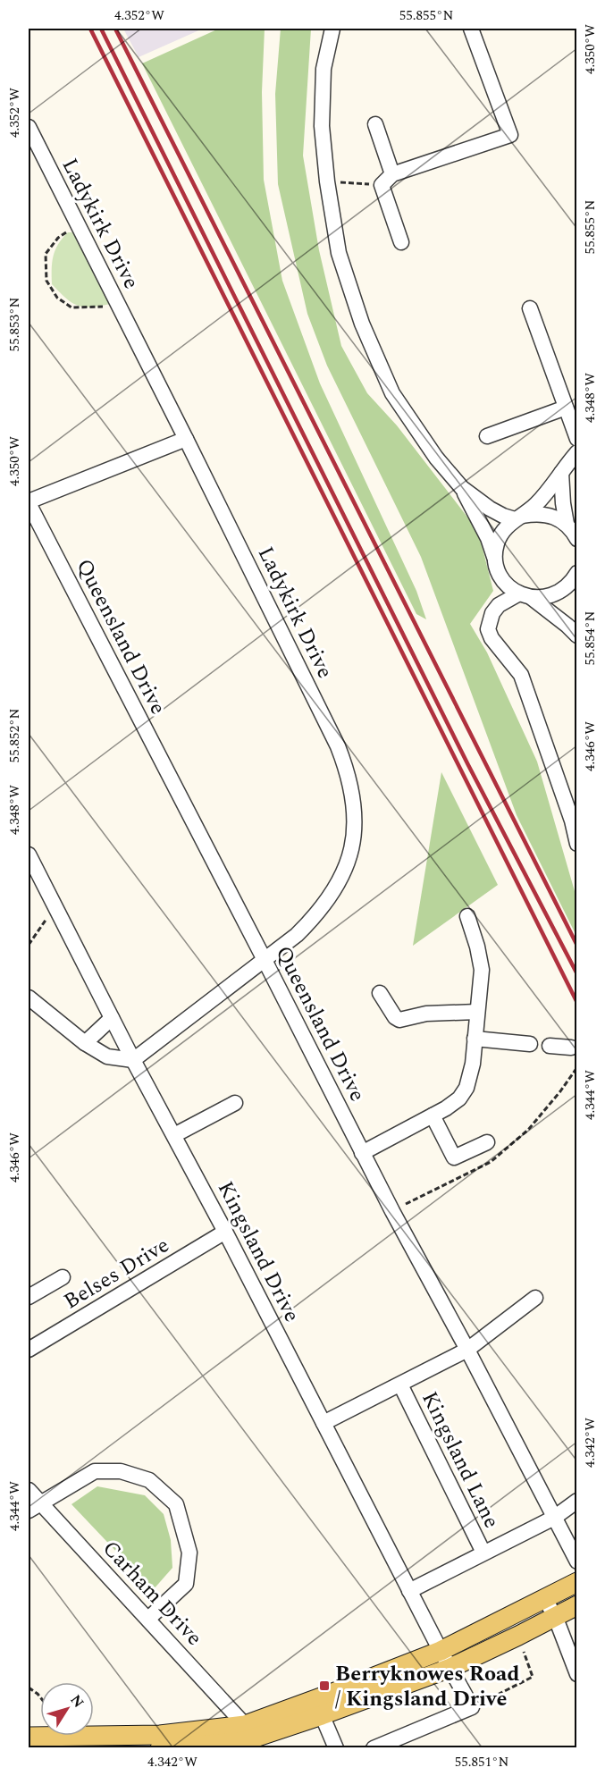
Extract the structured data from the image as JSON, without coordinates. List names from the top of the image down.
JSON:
{
  "streets": {
    "street": [
      "Ladykirk Drive",
      "Queensland Drive",
      "Kingsland Drive",
      "Belses Drive",
      "Kingsland Lane",
      "Carham Drive"
    ]
  },
  "crossings": [
    ["Ladykirk Drive", "Queensland Drive"],
    ["Ladykirk Drive", "Kingsland Drive"],
    ["Kingsland Drive", "Belses Drive"]
  ],
  "places": {
    "transit": ["Berryknowes Road / Kingsland Drive"]
  },
  "north": "top right",
  "coordinates": [
    "4.352°W",
    "55.855°N",
    "4.350°W",
    "55.853°N",
    "4.348°W",
    "55.854°N",
    "55.852°N",
    "4.346°W",
    "4.344°W",
    "4.342°W",
    "55.851°N"
  ]
}
